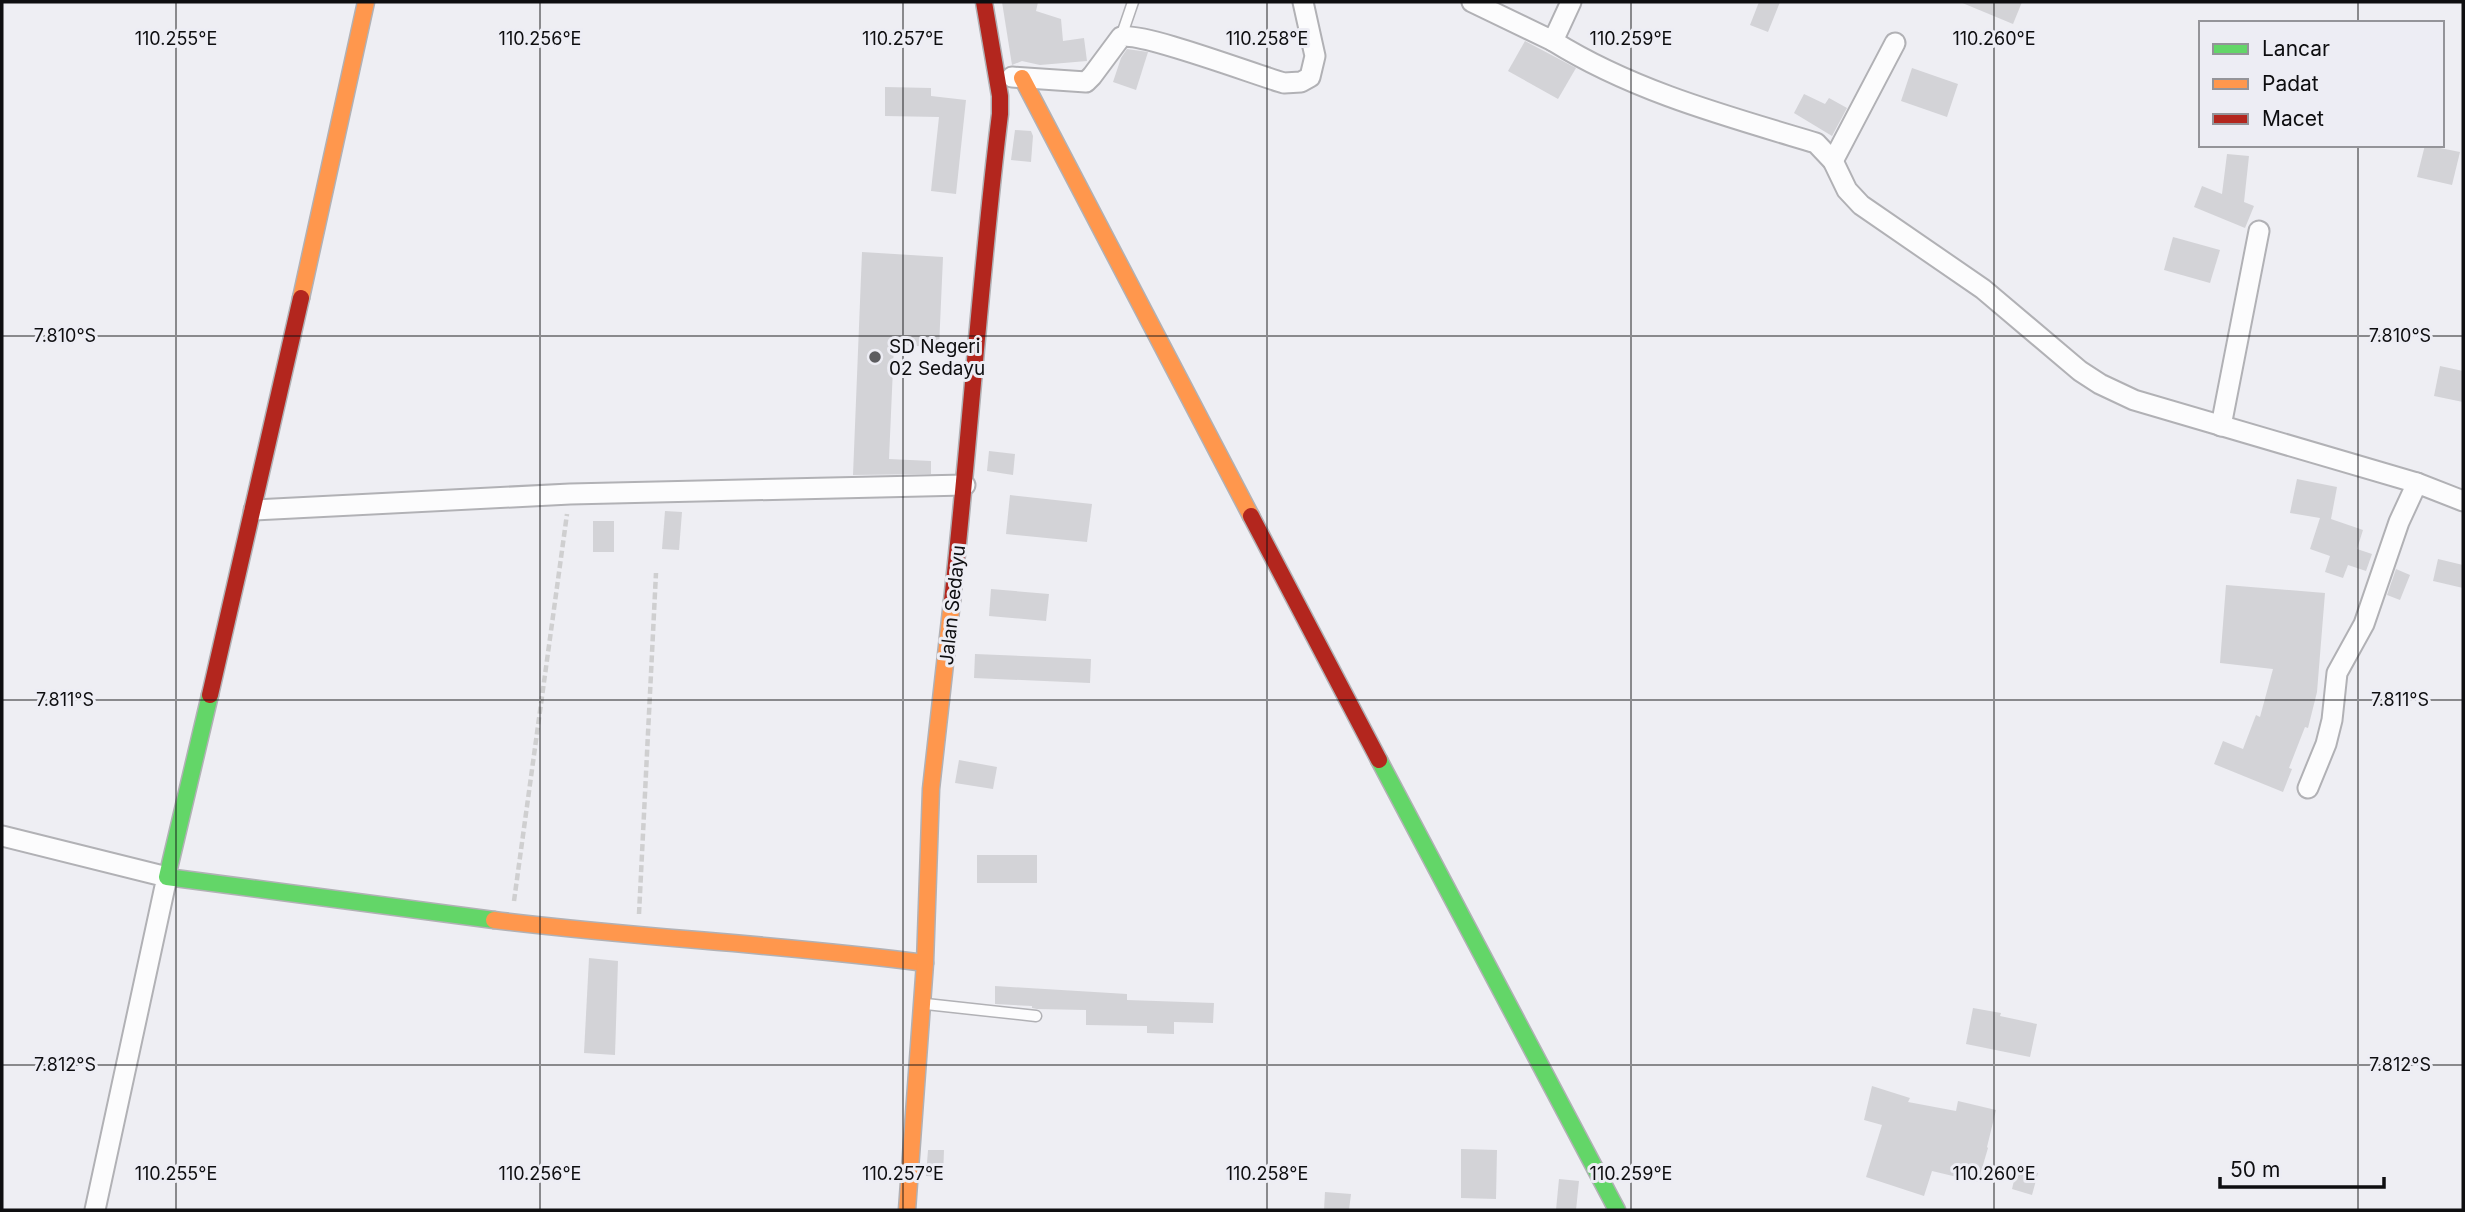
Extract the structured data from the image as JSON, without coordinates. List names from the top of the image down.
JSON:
{
  "streets": {
    "street": ["Jalan Sedayu"]
  },
  "places": ["SD Negeri 02 Sedayu"],
  "legend": ["Lancar", "Padat", "Macet"],
  "scale_bar": "50 m",
  "coordinates": [
    "110.255°E",
    "110.256°E",
    "110.257°E",
    "110.258°E",
    "110.259°E",
    "110.260°E",
    "7.810°S",
    "7.811°S",
    "7.812°S"
  ]
}
